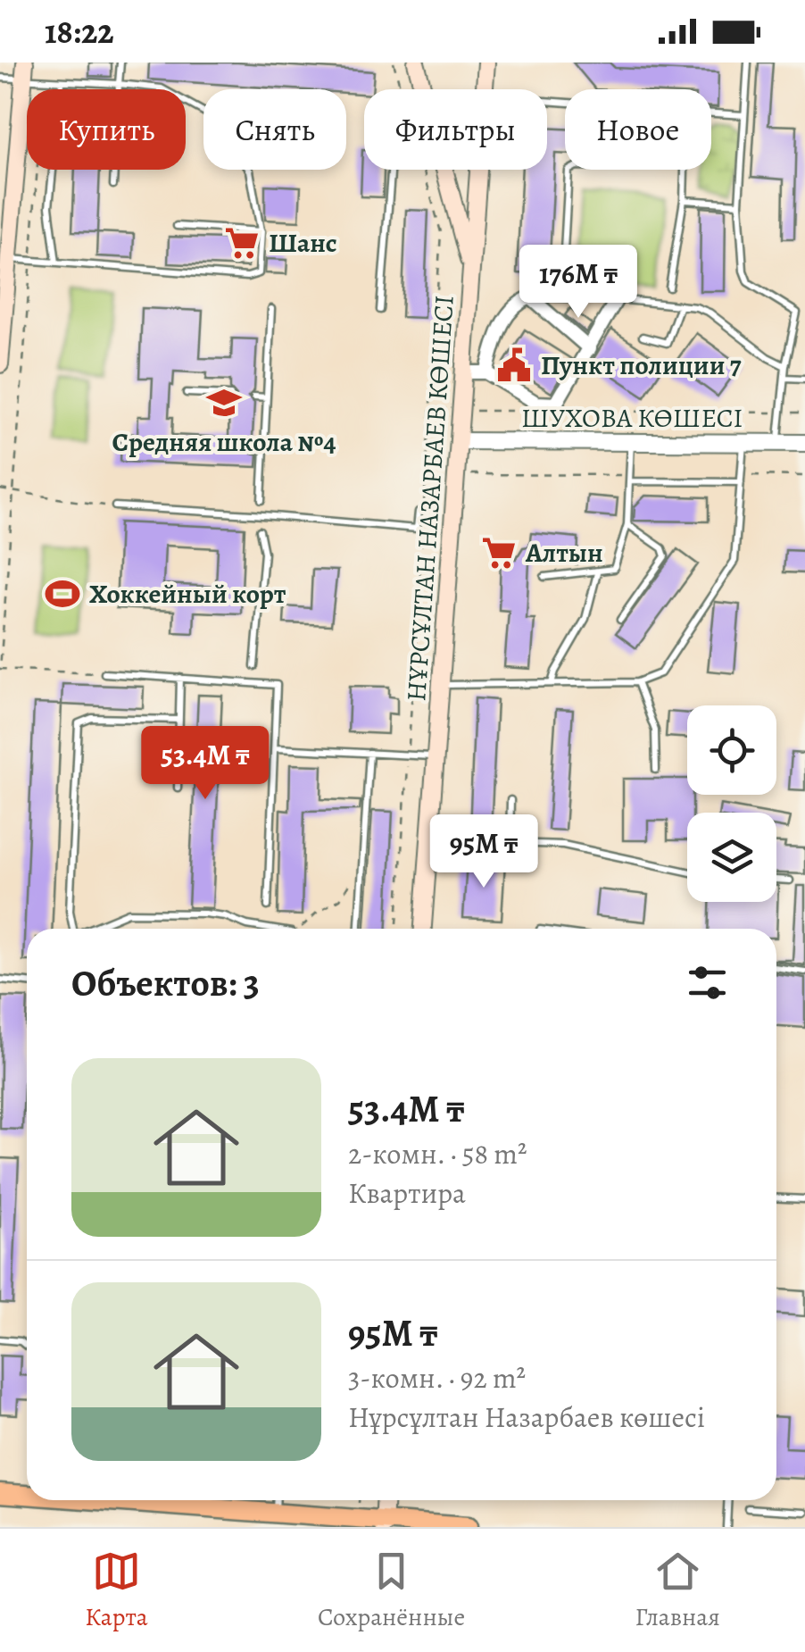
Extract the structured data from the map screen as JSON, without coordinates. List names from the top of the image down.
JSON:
{
  "streets": {
    "main road": ["НҰРСҰЛТАН НАЗАРБАЕВ КӨШЕСІ"],
    "street": ["ШУХОВА КӨШЕСІ"]
  },
  "crossings": [
    ["ШУХОВА КӨШЕСІ", "НҰРСҰЛТАН НАЗАРБАЕВ КӨШЕСІ"]
  ],
  "places": {
    "supermarket": ["Шанс", "Алтын"],
    "public building": ["Пункт полиции 7"],
    "school or university": ["Средняя школа №4"],
    "sports": ["Хоккейный корт"]
  },
  "page": {
    "status": "18:22",
    "chip": [
      "Купить",
      "Снять",
      "Фильтры",
      "Новое"
    ],
    "price": ["176M ₸", "53.4M ₸", "95M ₸"],
    "heading": "Объектов: 3",
    "list": [
      {
        "name": "53.4M ₸",
        "note": "2-комн. · 58 m² · Квартира"
      },
      {
        "name": "95M ₸",
        "note": "3-комн. · 92 m² · Нұрсұлтан Назарбаев көшесі"
      }
    ],
    "tabs": ["Карта", "Сохранённые", "Главная"]
  }
}
